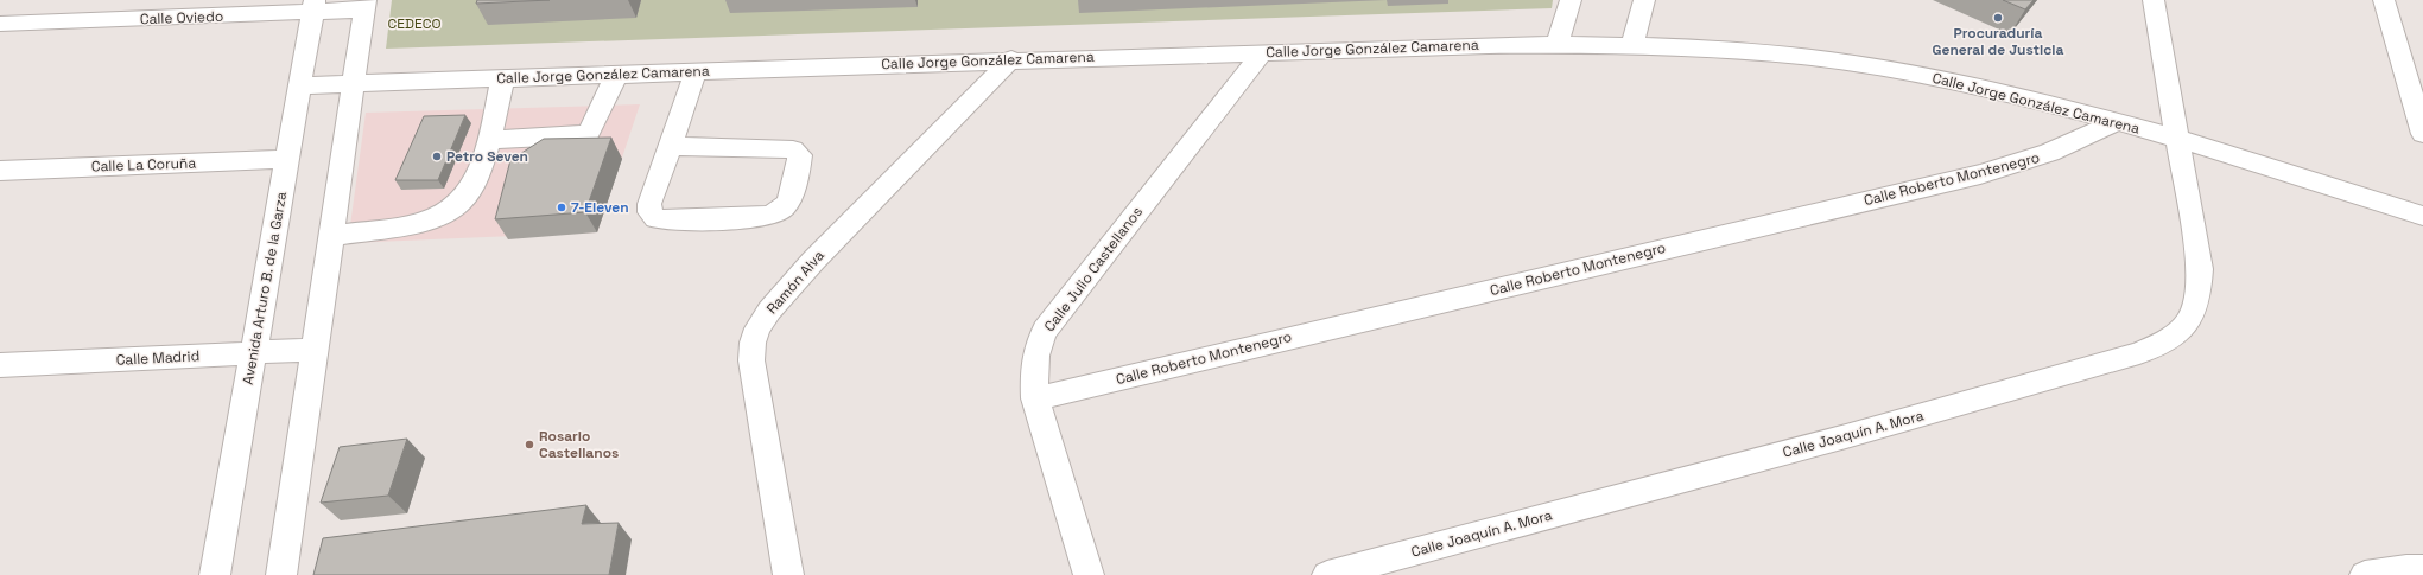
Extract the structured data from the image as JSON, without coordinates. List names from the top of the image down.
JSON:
{
  "streets": {
    "street": [
      "Calle Oviedo",
      "Calle Jorge González Camarena",
      "Calle La Coruña",
      "Calle Roberto Montenegro",
      "Calle Julio Castellanos",
      "Ramón Alva",
      "Avenida Arturo B. de la Garza",
      "Calle Madrid",
      "Calle Joaquín A. Mora"
    ]
  },
  "crossings": [
    ["Calle Oviedo", "Avenida Arturo B. de la Garza"],
    ["Calle Jorge González Camarena", "Calle Roberto Montenegro"],
    ["Calle Jorge González Camarena", "Calle Julio Castellanos"],
    ["Calle Jorge González Camarena", "Ramón Alva"],
    ["Calle Jorge González Camarena", "Avenida Arturo B. de la Garza"],
    ["Calle Jorge González Camarena", "Calle Joaquín A. Mora"],
    ["Calle La Coruña", "Avenida Arturo B. de la Garza"],
    ["Calle Roberto Montenegro", "Calle Julio Castellanos"],
    ["Avenida Arturo B. de la Garza", "Calle Madrid"]
  ],
  "parks": ["CEDECO"],
  "places": [
    "Procuraduría General de Justicia",
    "Petro Seven",
    "7-Eleven",
    "Rosario Castellanos"
  ]
}
